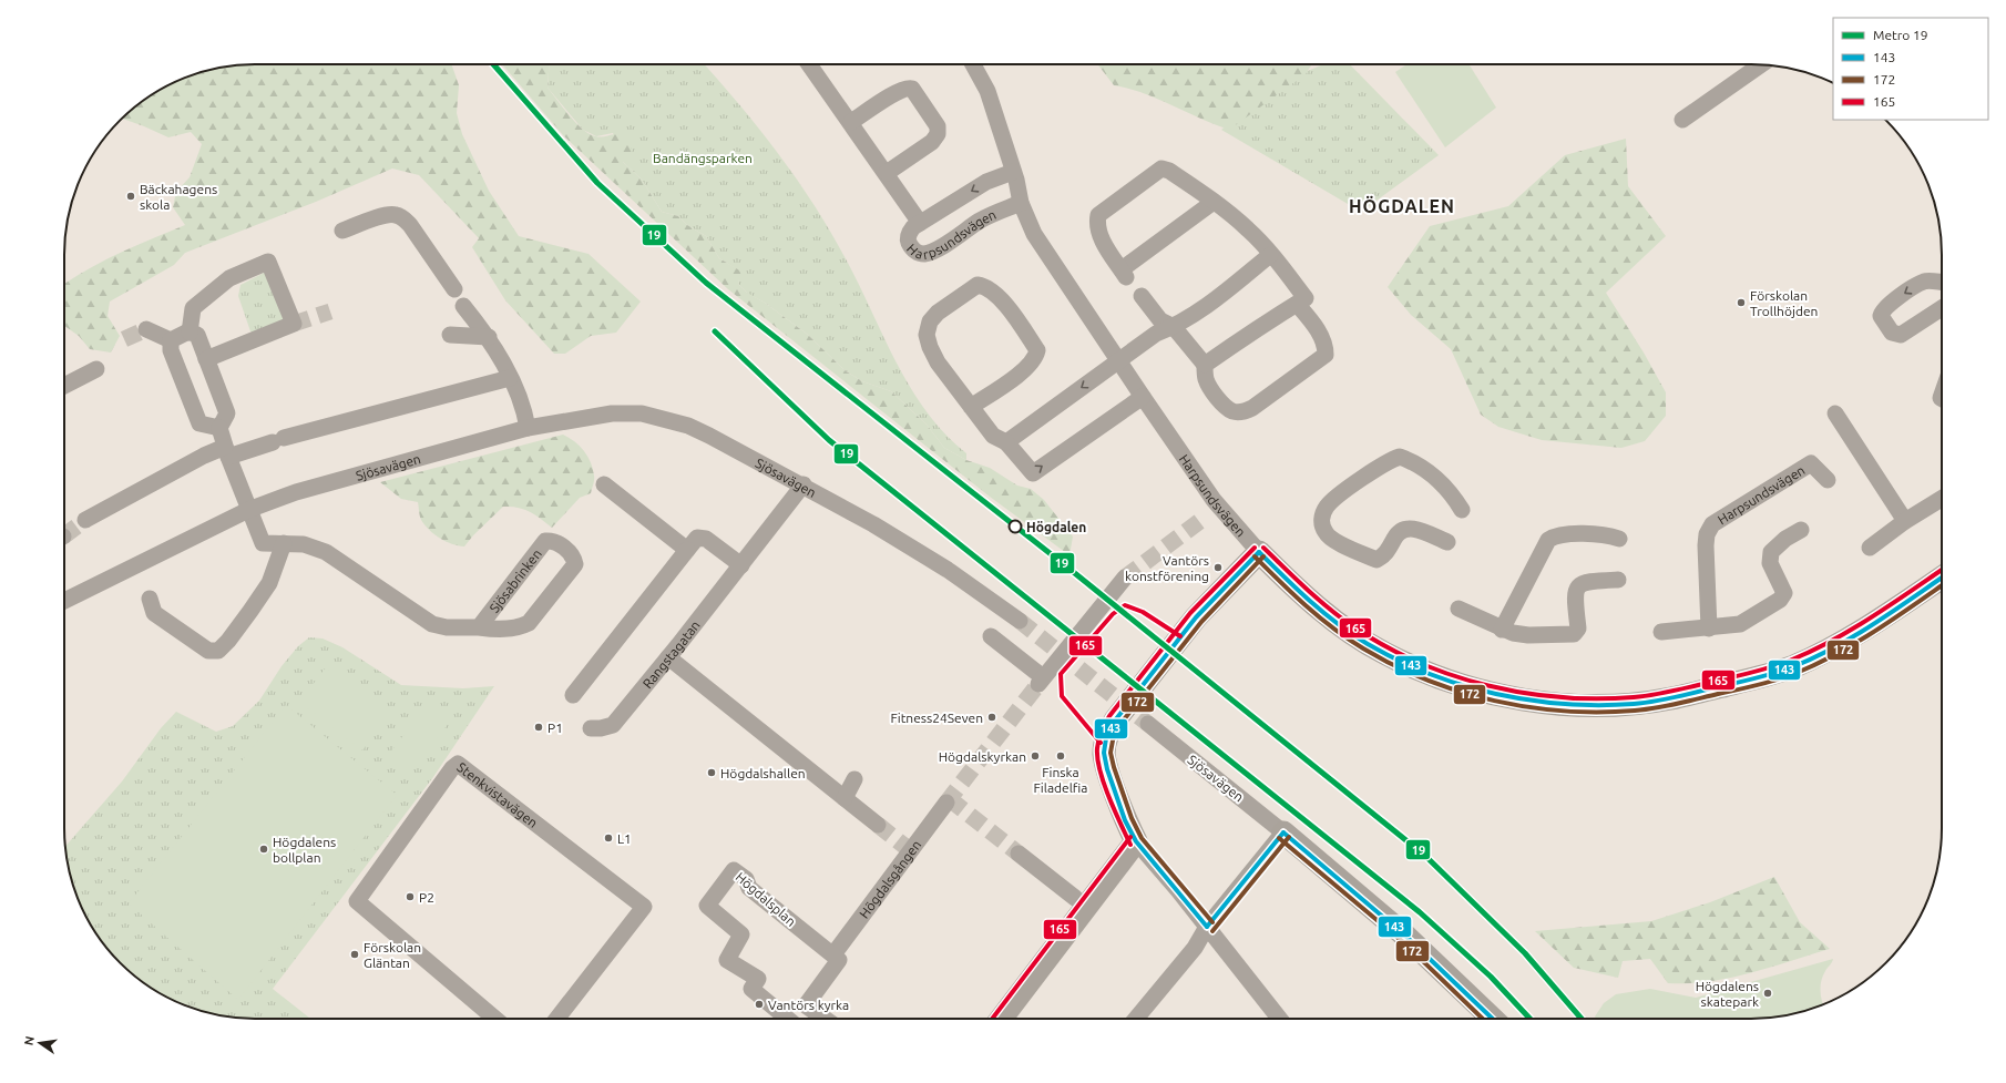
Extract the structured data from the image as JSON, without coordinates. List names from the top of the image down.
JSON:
{
  "streets": {
    "street": [
      "Harpsundsvägen",
      "Sjösavägen",
      "Sjösabrinken",
      "Rangstagatan",
      "Stenkvistavägen",
      "Högdalsgången",
      "Högdalsplan"
    ]
  },
  "crossings": [
    ["Sjösavägen", "Sjösabrinken"],
    ["Sjösavägen", "Rangstagatan"],
    ["Högdalsgången", "Högdalsplan"]
  ],
  "districts": ["HÖGDALEN"],
  "parks": ["Bandängsparken"],
  "places": [
    "Bäckahagens skola",
    "Förskolan Trollhöjden",
    "Högdalen",
    "Vantörs konstförening",
    "Fitness24Seven",
    "P1",
    "Högdalskyrkan",
    "Finska Filadelfia",
    "Högdalshallen",
    "L1",
    "Högdalens bollplan",
    "P2",
    "Förskolan Gläntan",
    "Högdalens skatepark",
    "Vantörs kyrka"
  ],
  "lines": [
    "metro line 19",
    "transit line 165",
    "transit line 143",
    "transit line 172"
  ],
  "legend": [
    "Metro 19",
    "143",
    "172",
    "165"
  ],
  "north": "left"
}
